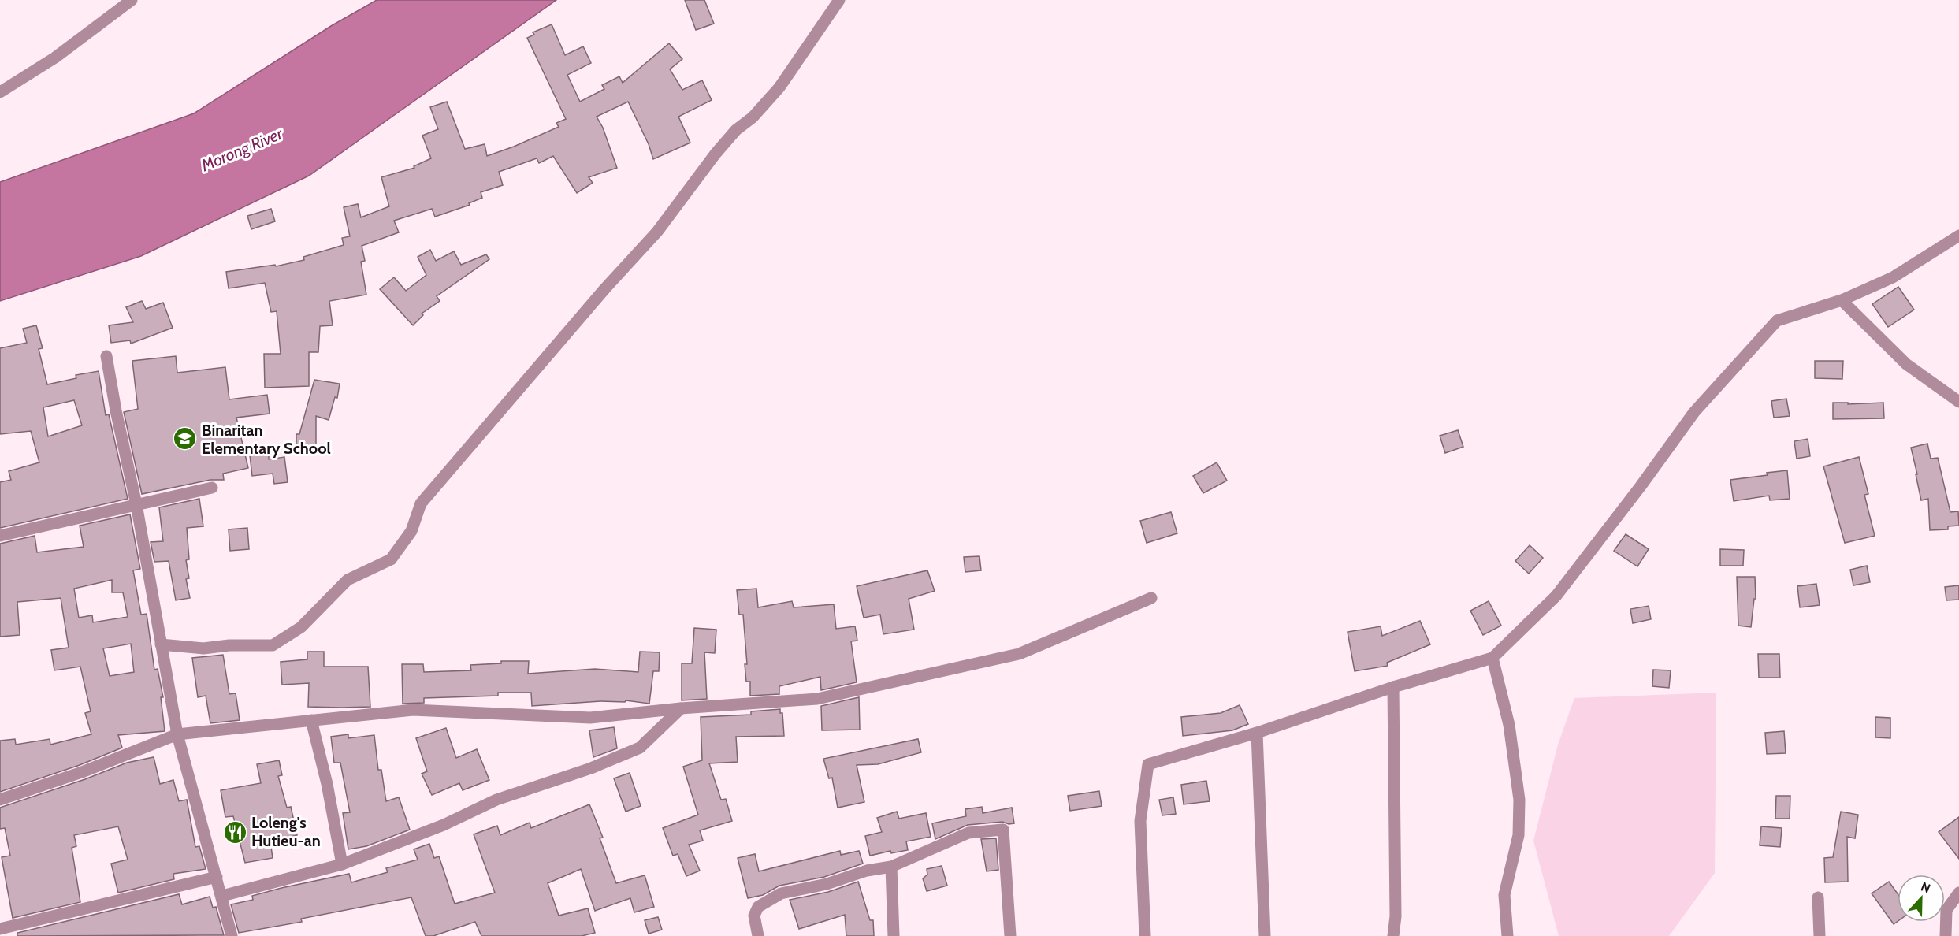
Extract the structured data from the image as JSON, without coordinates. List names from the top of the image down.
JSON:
{
  "water": ["Morong River"],
  "places": {
    "school or university": ["Binaritan Elementary School"],
    "restaurant": ["Loleng's Hutieu-an"]
  },
  "north": "top"
}
